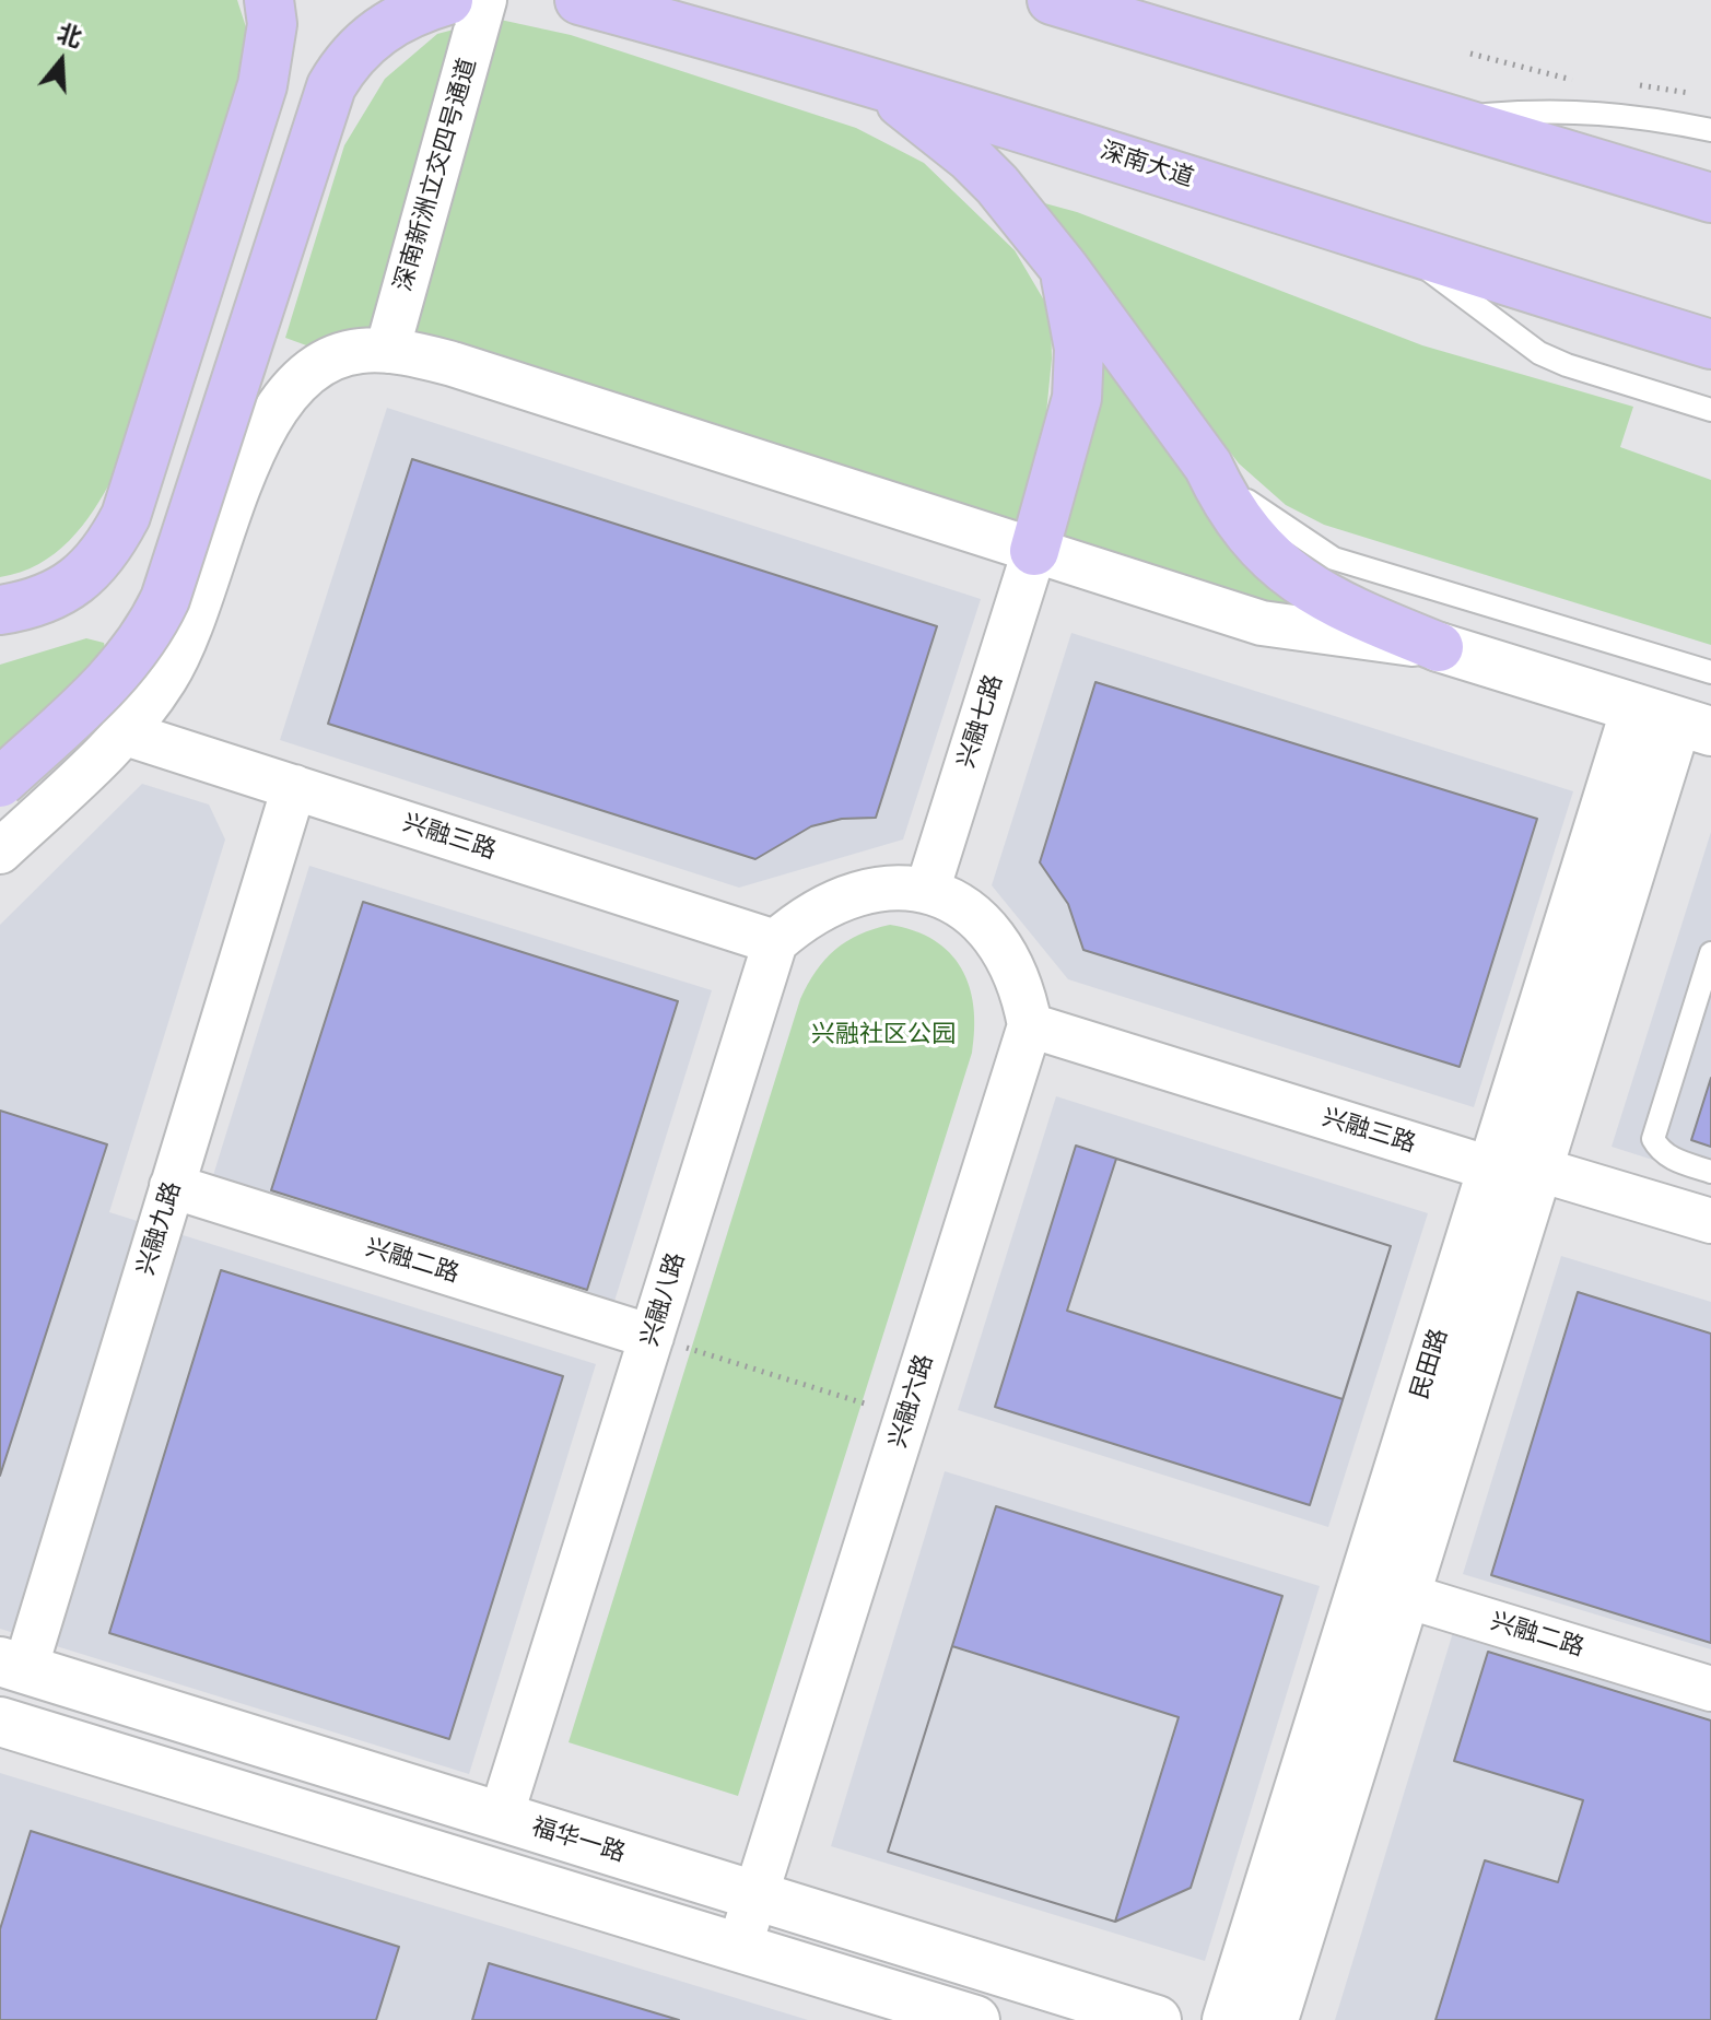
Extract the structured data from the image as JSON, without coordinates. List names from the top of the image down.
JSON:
{
  "streets": {
    "main road": ["深南大道"],
    "street": [
      "深南新洲立交四号通道",
      "兴融七路",
      "兴融三路",
      "兴融九路",
      "兴融二路",
      "兴融八路",
      "民田路",
      "兴融六路",
      "福华一路"
    ]
  },
  "crossings": [
    ["兴融三路", "兴融九路"],
    ["兴融三路", "兴融八路"],
    ["兴融三路", "民田路"],
    ["兴融三路", "兴融六路"],
    ["兴融九路", "兴融二路"],
    ["兴融九路", "福华一路"],
    ["兴融二路", "兴融八路"],
    ["兴融二路", "民田路"],
    ["兴融八路", "福华一路"],
    ["兴融六路", "福华一路"]
  ],
  "parks": ["兴融社区公园"],
  "north": "top"
}
